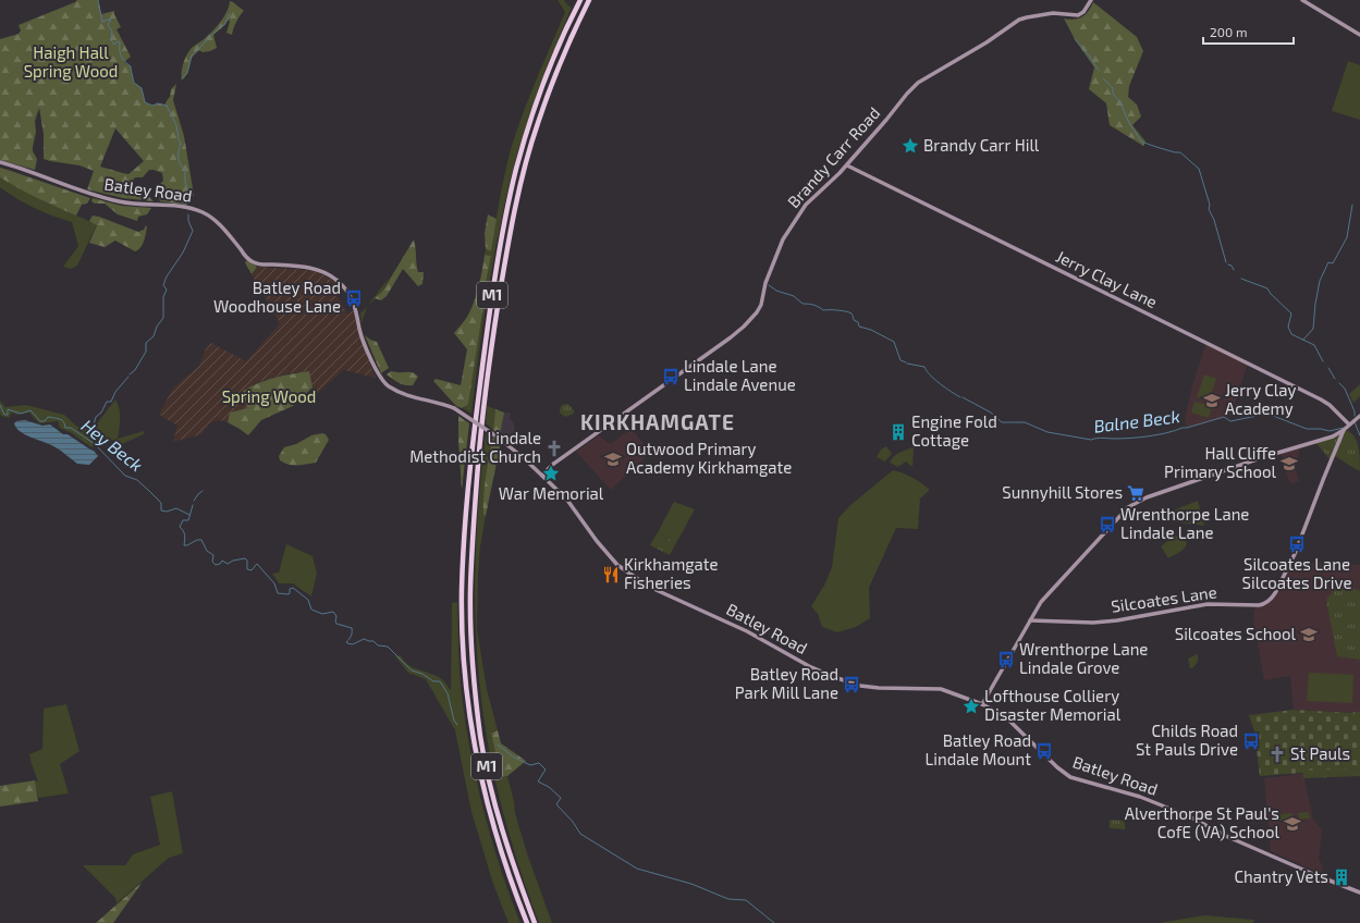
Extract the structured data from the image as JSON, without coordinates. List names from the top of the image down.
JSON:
{
  "streets": {
    "highway": ["M1"],
    "street": [
      "Brandy Carr Road",
      "Batley Road",
      "Jerry Clay Lane",
      "Silcoates Lane"
    ]
  },
  "crossings": [
    ["Brandy Carr Road", "Batley Road"],
    ["Brandy Carr Road", "Jerry Clay Lane"]
  ],
  "districts": ["KIRKHAMGATE"],
  "water": ["Balne Beck", "Hey Beck"],
  "parks": ["Haigh Hall Spring Wood", "Spring Wood"],
  "places": {
    "place": ["Brandy Carr Hill", "War Memorial", "Lofthouse Colliery Disaster Memorial"],
    "bus stop": [
      "Batley Road Woodhouse Lane",
      "Lindale Lane Lindale Avenue",
      "Wrenthorpe Lane Lindale Lane",
      "Silcoates Lane Silcoates Drive",
      "Wrenthorpe Lane Lindale Grove",
      "Batley Road Park Mill Lane",
      "Childs Road St Pauls Drive",
      "Batley Road Lindale Mount"
    ],
    "school or university": [
      "Jerry Clay Academy",
      "Outwood Primary Academy Kirkhamgate",
      "Hall Cliffe Primary School",
      "Silcoates School",
      "Alverthorpe St Paul's CofE (VA) School"
    ],
    "building": ["Engine Fold Cottage", "Chantry Vets"],
    "church": ["Lindale Methodist Church", "St Pauls"],
    "supermarket": ["Sunnyhill Stores"],
    "restaurant": ["Kirkhamgate Fisheries"]
  },
  "scale_bar": "200 m"
}
